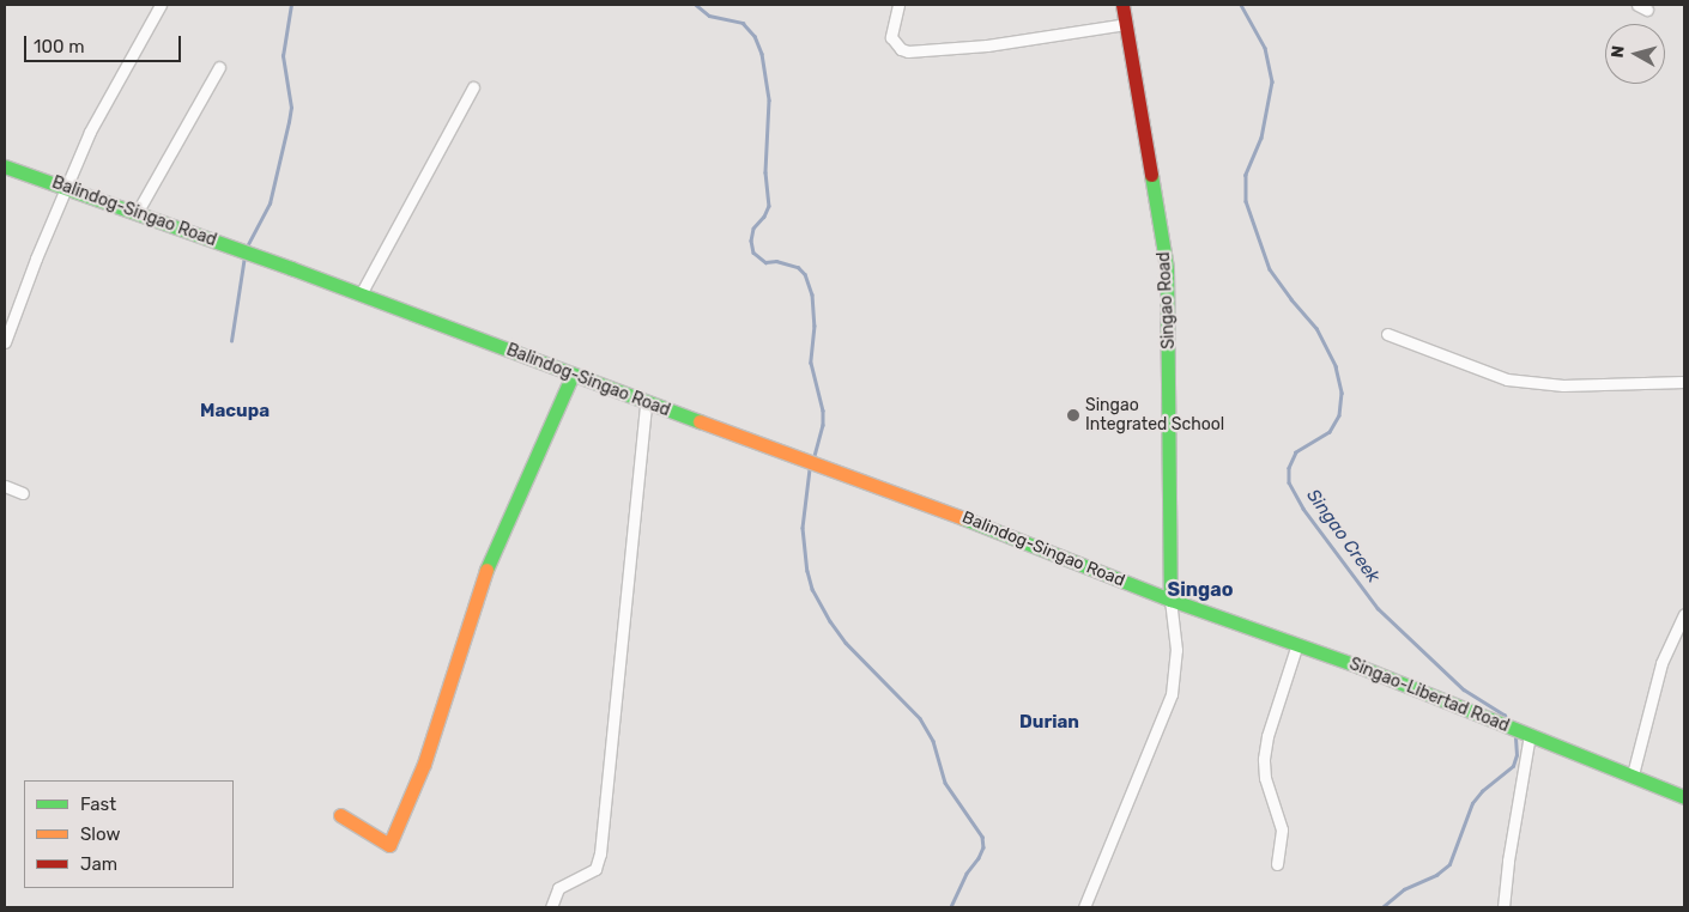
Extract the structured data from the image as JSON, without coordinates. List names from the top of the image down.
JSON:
{
  "streets": {
    "street": ["Balindog-Singao Road", "Singao Road", "Singao-Libertad Road"]
  },
  "crossings": [
    ["Balindog-Singao Road", "Singao Road"],
    ["Balindog-Singao Road", "Singao-Libertad Road"],
    ["Singao Road", "Singao-Libertad Road"]
  ],
  "districts": ["Macupa", "Singao", "Durian"],
  "water": ["Singao Creek"],
  "places": ["Singao Integrated School"],
  "legend": ["Fast", "Slow", "Jam"],
  "scale_bar": "100 m",
  "north": "left"
}
